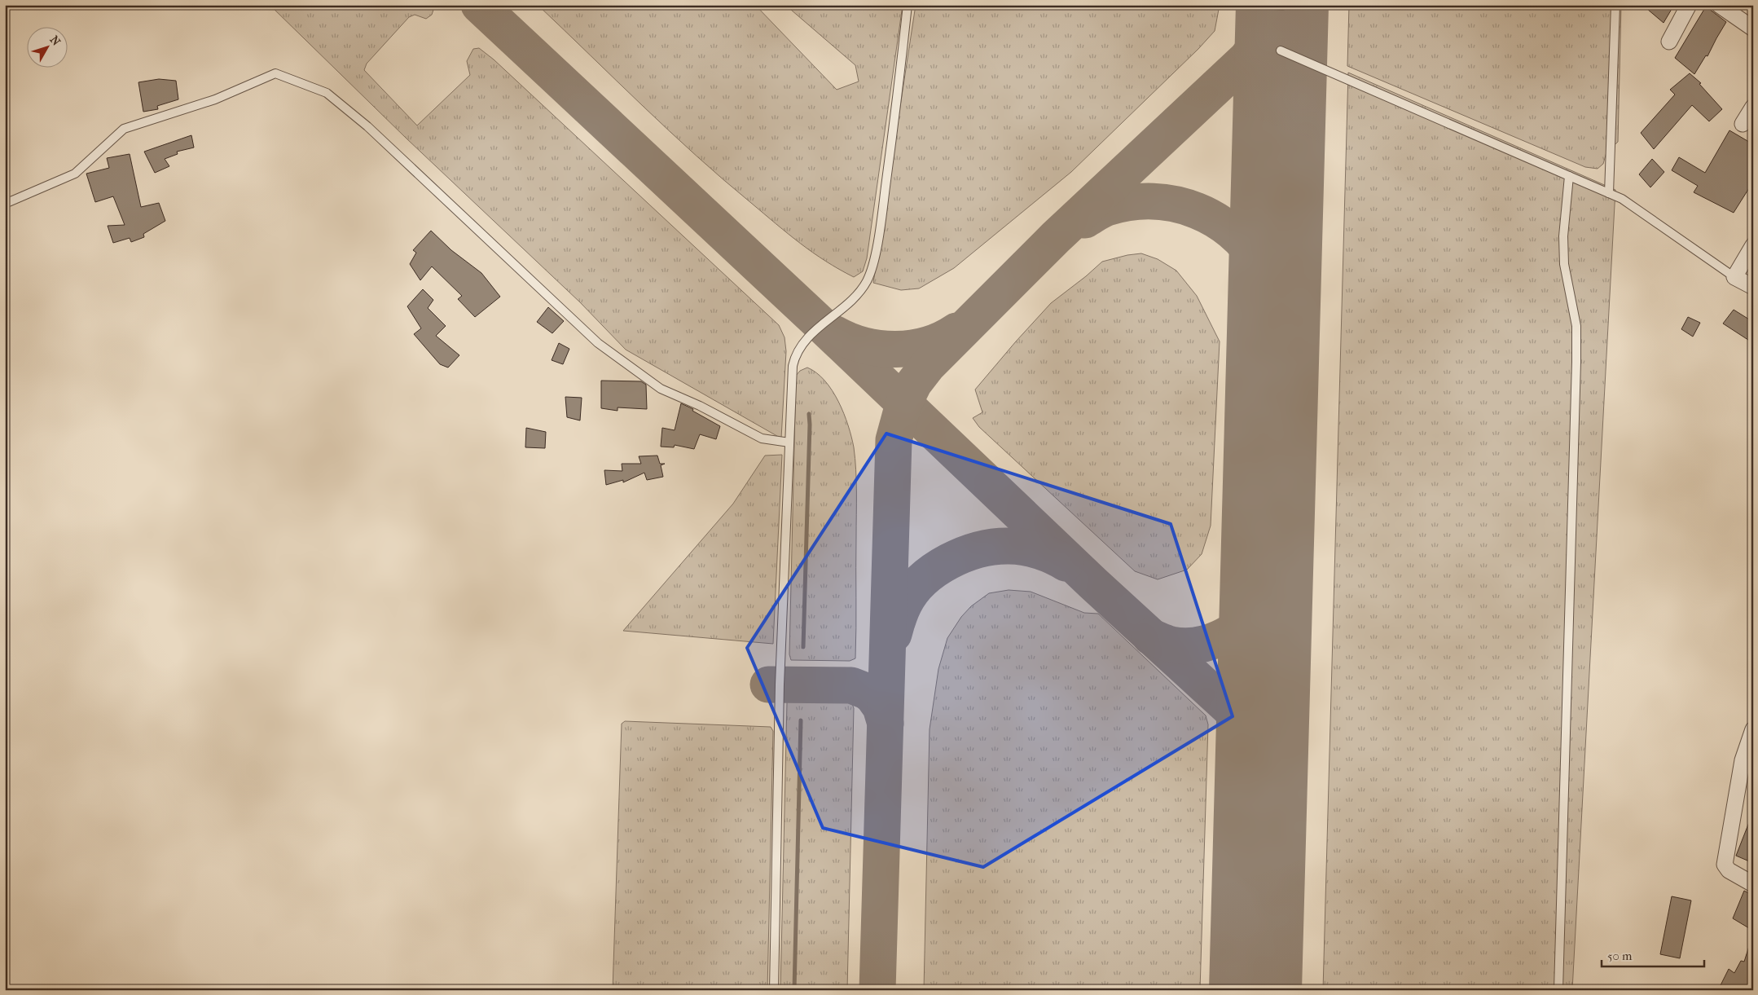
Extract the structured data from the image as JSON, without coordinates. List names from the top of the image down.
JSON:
{
  "scale_bar": "50 m",
  "north": "top right"
}
